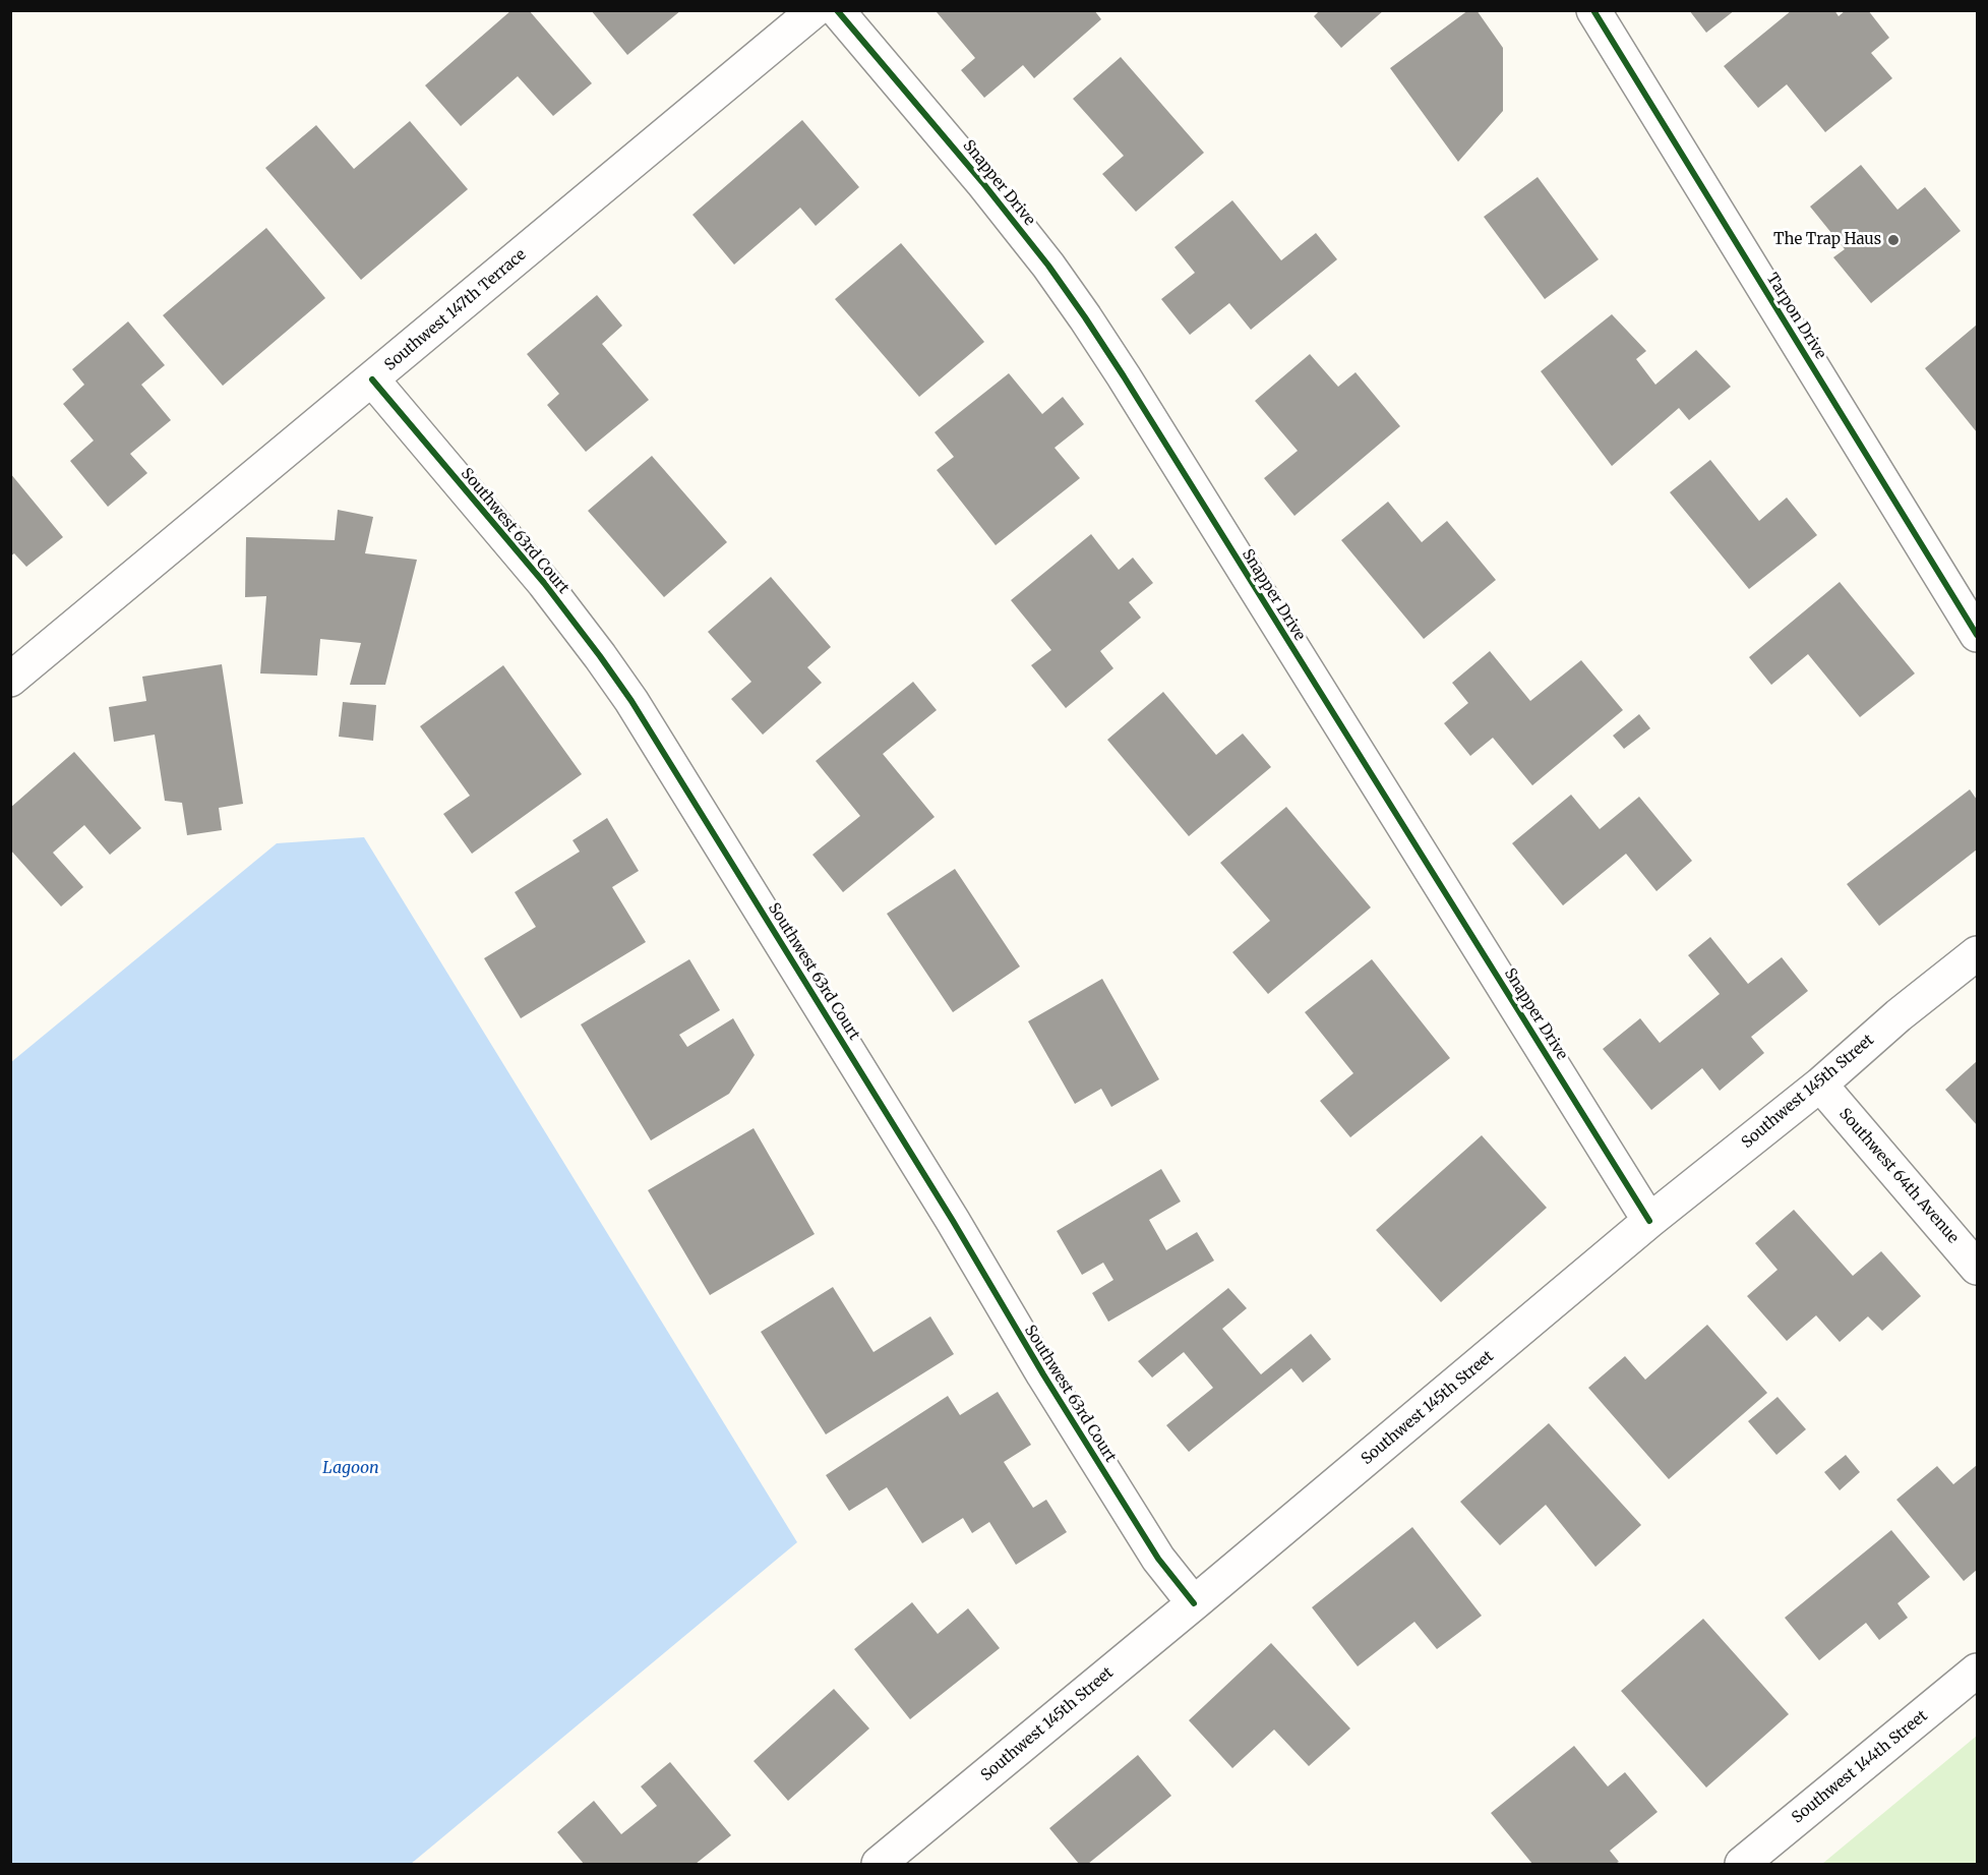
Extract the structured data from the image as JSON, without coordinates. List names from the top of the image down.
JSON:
{
  "streets": {
    "street": [
      "Snapper Drive",
      "Southwest 147th Terrace",
      "Tarpon Drive",
      "Southwest 63rd Court",
      "Southwest 145th Street",
      "Southwest 64th Avenue",
      "Southwest 144th Street"
    ]
  },
  "crossings": [
    ["Snapper Drive", "Southwest 145th Street"],
    ["Southwest 147th Terrace", "Southwest 63rd Court"],
    ["Southwest 63rd Court", "Southwest 145th Street"],
    ["Southwest 145th Street", "Southwest 64th Avenue"]
  ],
  "water": ["Lagoon"],
  "places": ["The Trap Haus"]
}
